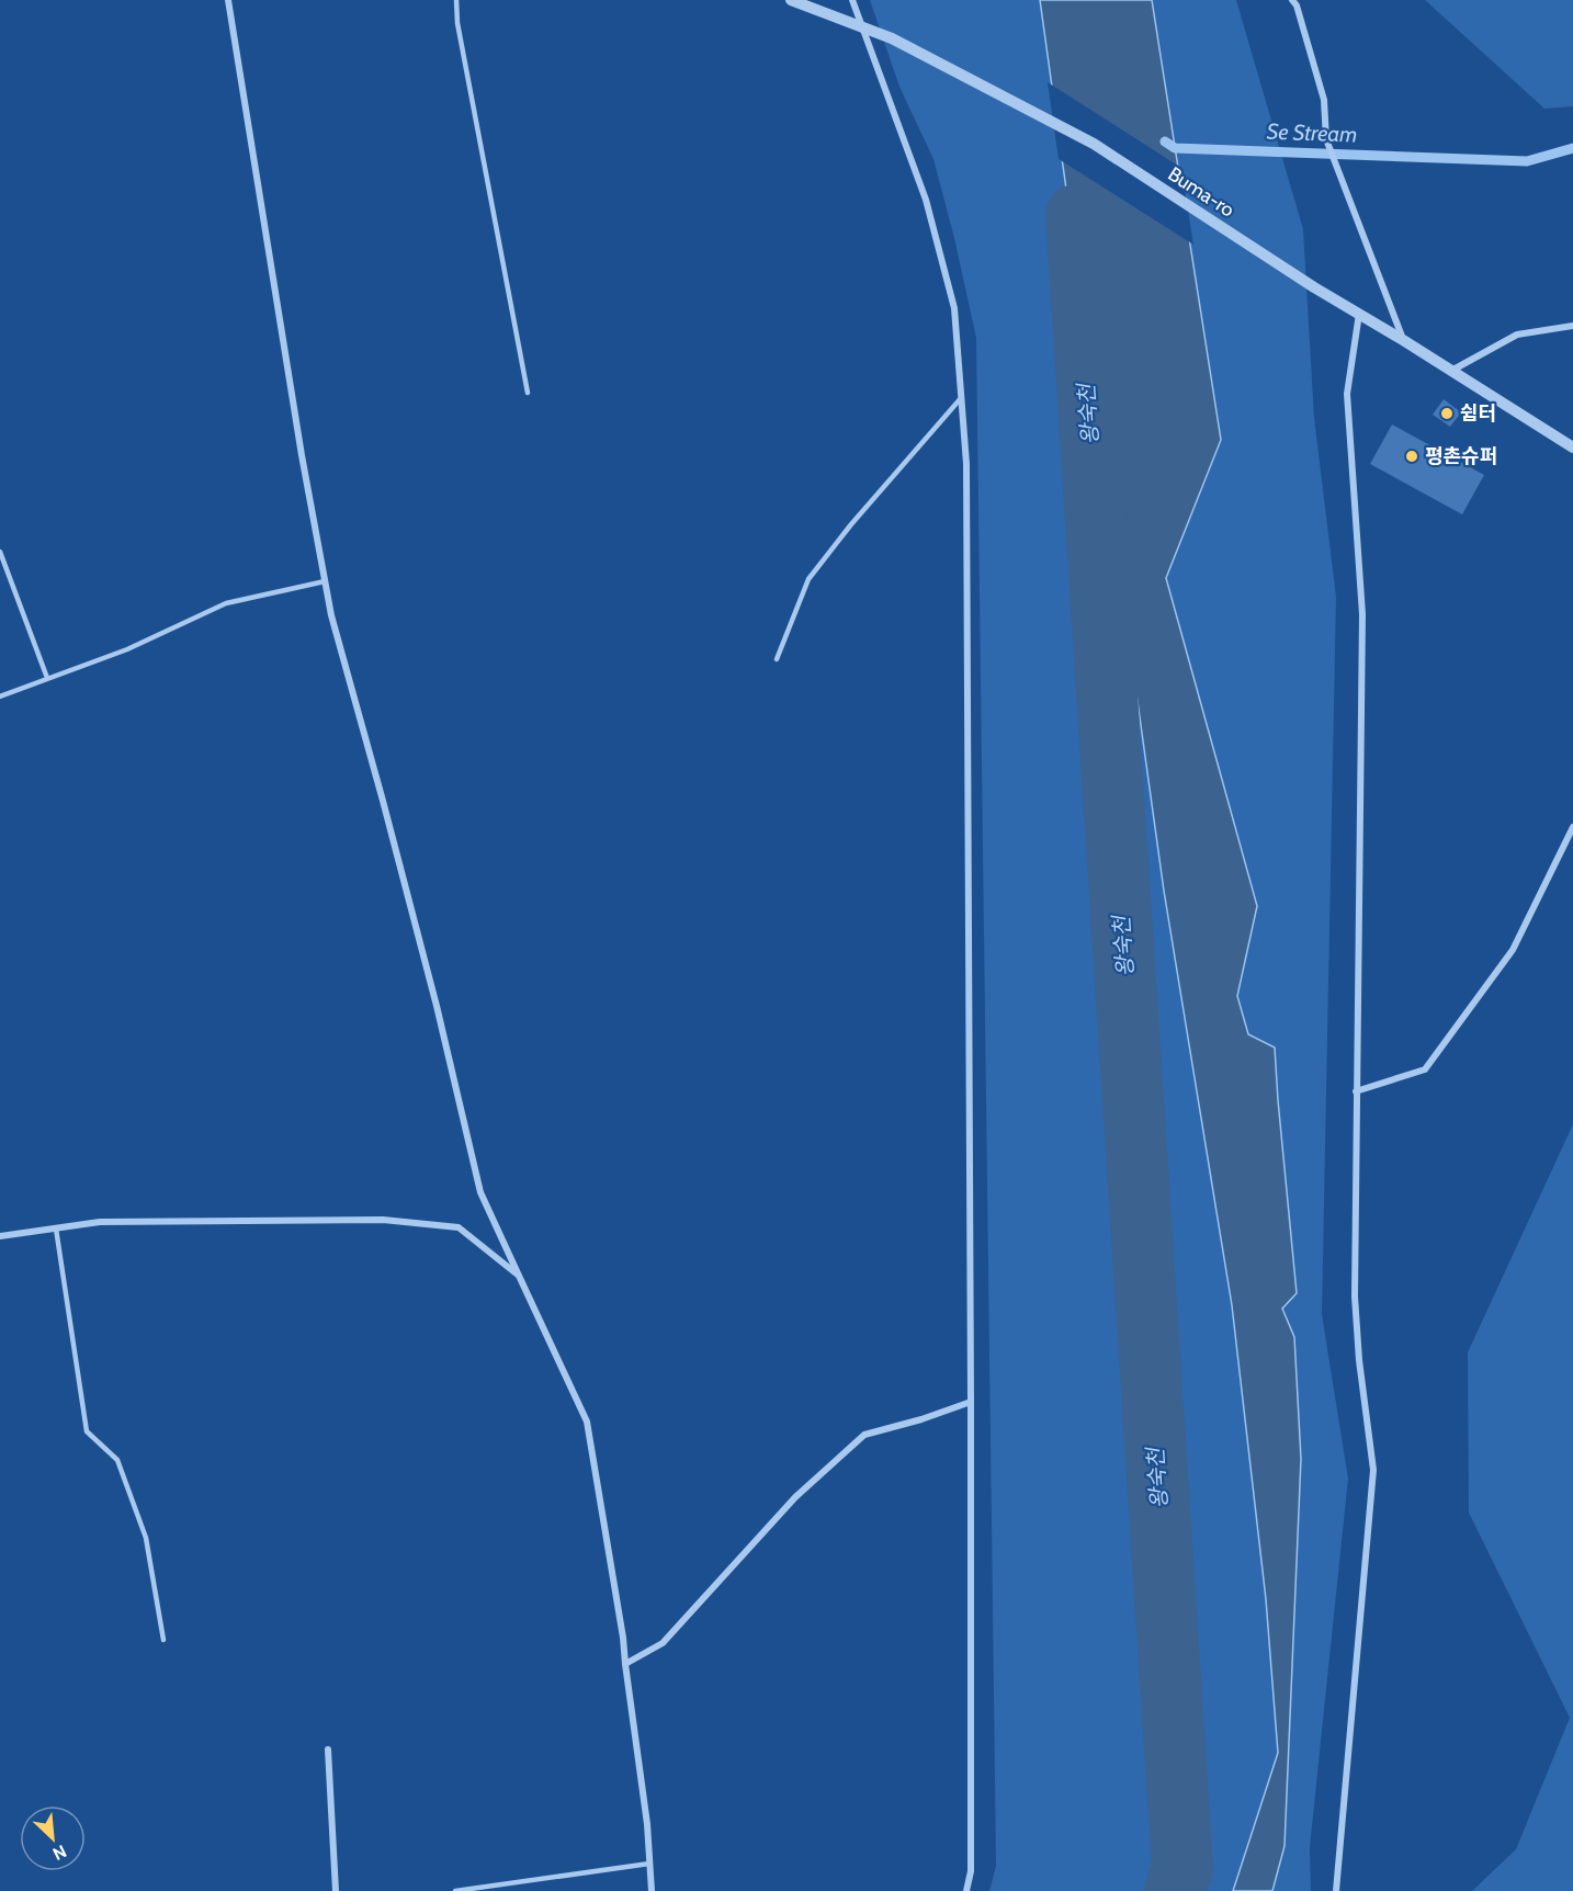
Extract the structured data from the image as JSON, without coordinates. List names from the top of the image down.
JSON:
{
  "streets": {
    "street": ["Buma-ro"]
  },
  "water": ["Se Stream", "왕숙천"],
  "places": ["쉼터", "평촌슈퍼"],
  "north": "bottom right"
}
